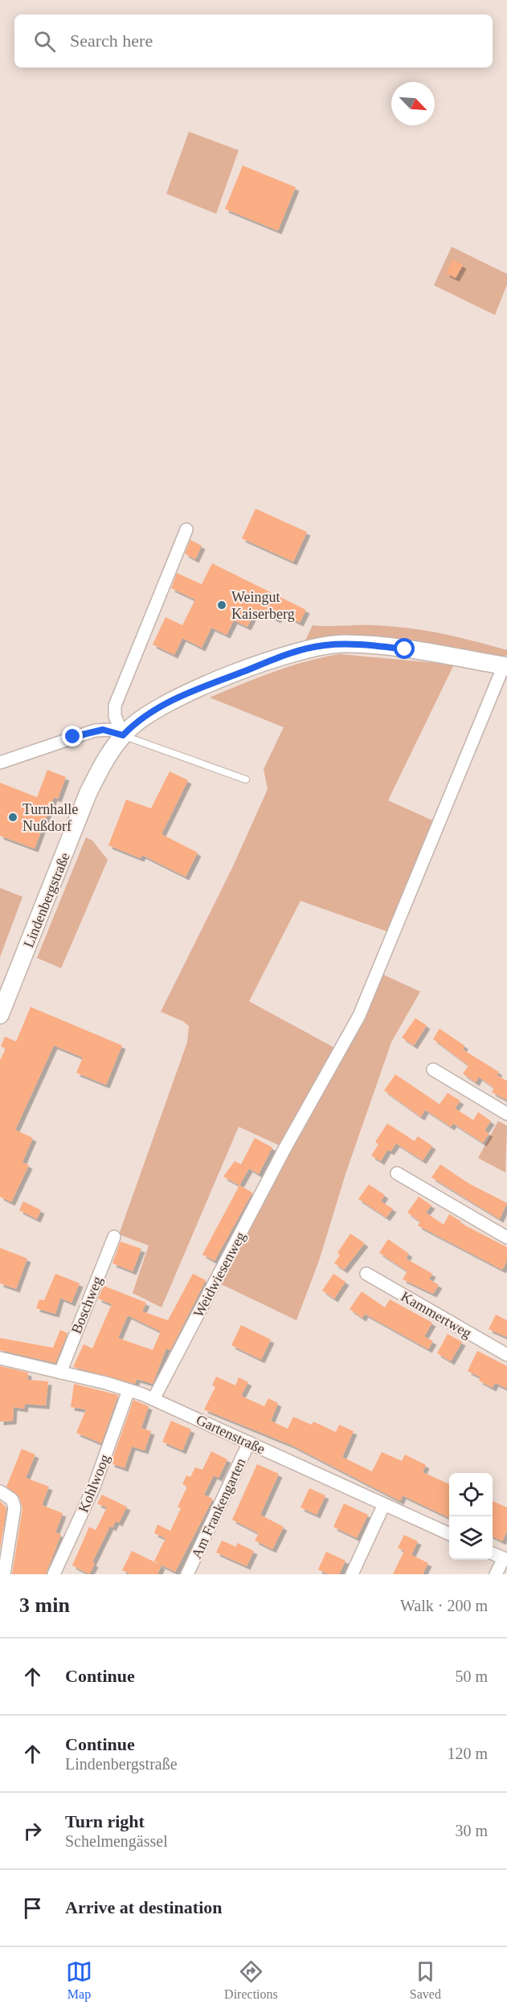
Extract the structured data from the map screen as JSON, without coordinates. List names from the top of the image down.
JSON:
{
  "streets": {
    "main road": ["Lindenbergstraße"],
    "street": [
      "Weidwiesenweg",
      "Boschweg",
      "Kammertweg",
      "Gartenstraße",
      "Kohlwoog",
      "Am Frankengarten"
    ]
  },
  "crossings": [
    ["Lindenbergstraße", "Weidwiesenweg"],
    ["Weidwiesenweg", "Gartenstraße"],
    ["Boschweg", "Gartenstraße"],
    ["Gartenstraße", "Kohlwoog"],
    ["Gartenstraße", "Am Frankengarten"]
  ],
  "places": ["Weingut Kaiserberg", "Turnhalle Nußdorf"],
  "north": "bottom right",
  "page": {
    "search": "Search here",
    "heading": ["3 min", "Walk · 200 m"],
    "list": [
      ["Continue", "50 m"],
      ["Continue", "Lindenbergstraße", "120 m"],
      ["Turn right", "Schelmengässel", "30 m"],
      "Arrive at destination"
    ],
    "nav": ["Map", "Directions", "Saved"]
  }
}
